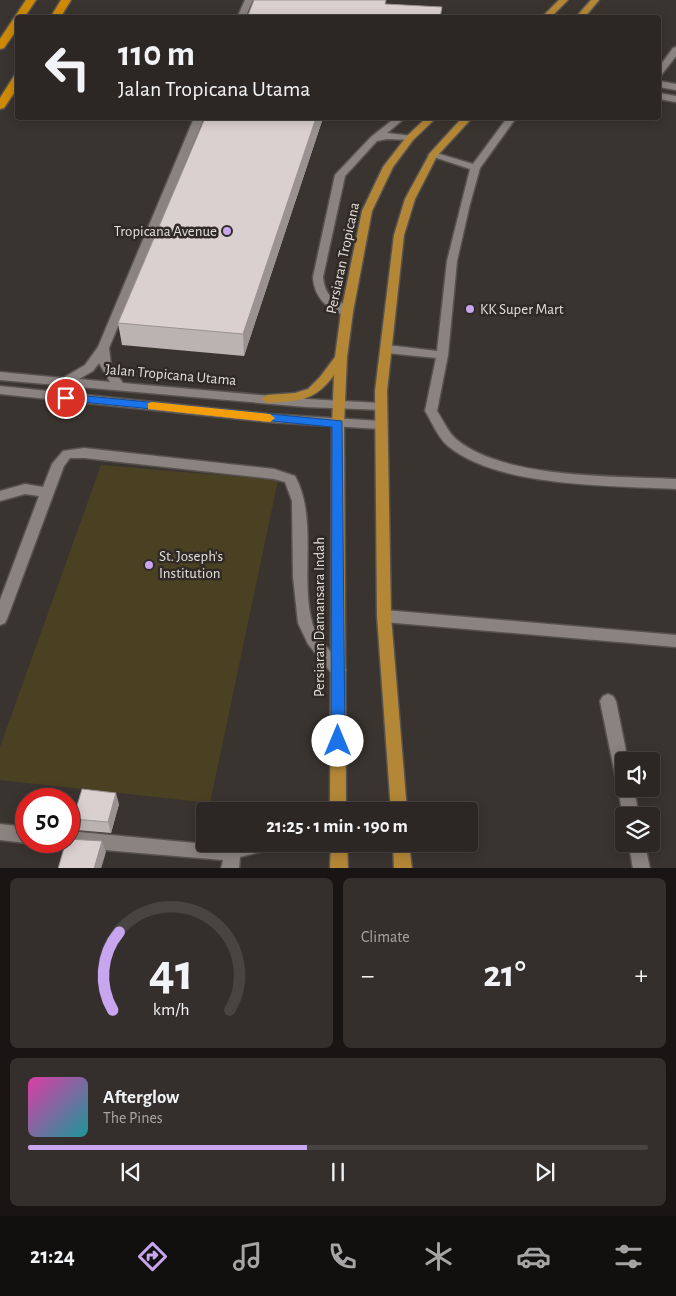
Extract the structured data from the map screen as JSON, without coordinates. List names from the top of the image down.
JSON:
{
  "streets": {
    "main road": ["Persiaran Tropicana", "Persiaran Damansara Indah"],
    "street": ["Jalan Tropicana Utama"]
  },
  "crossings": [
    ["Persiaran Tropicana", "Jalan Tropicana Utama"],
    ["Persiaran Tropicana", "Persiaran Damansara Indah"]
  ],
  "places": ["Tropicana Avenue", "KK Super Mart", "St. Joseph's Institution"],
  "page": {
    "turn": ["110 m", "Jalan Tropicana Utama"],
    "limit": "50",
    "trip": "21:25 · 1 min · 190 m",
    "tile": "Climate",
    "heat": ["−", "21°", "+"],
    "song": ["Afterglow", "The Pines"],
    "tabs": "21:24",
    "gauge": ["41", "km/h"]
  }
}
